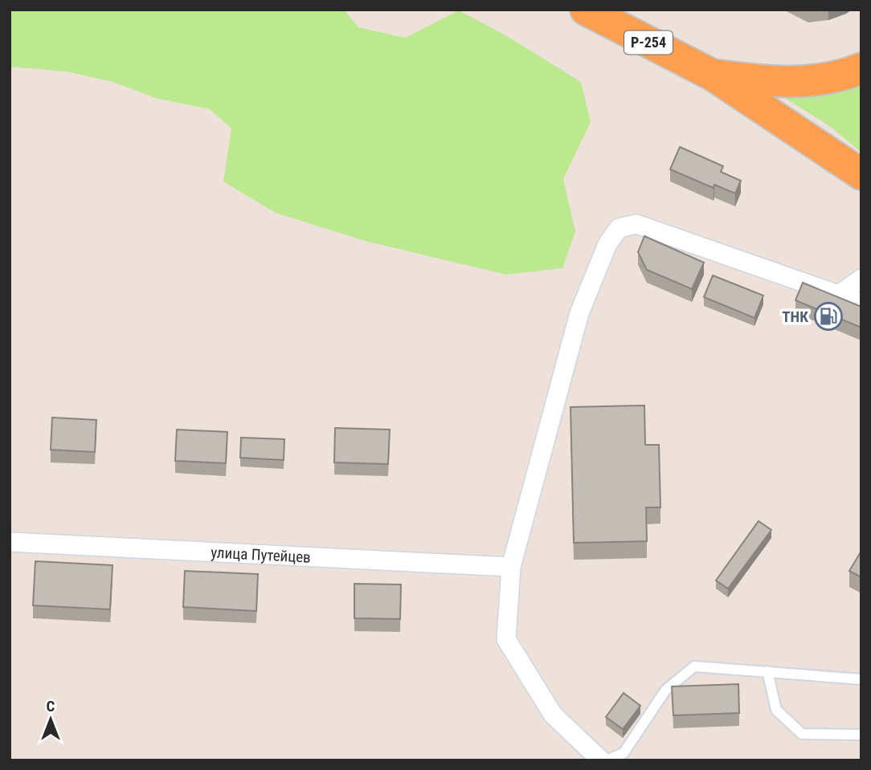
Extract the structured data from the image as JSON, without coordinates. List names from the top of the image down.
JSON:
{
  "streets": {
    "highway": ["Р-254"],
    "street": ["улица Путейцев"]
  },
  "places": {
    "fuel station": ["ТНК"]
  },
  "north": "top"
}
